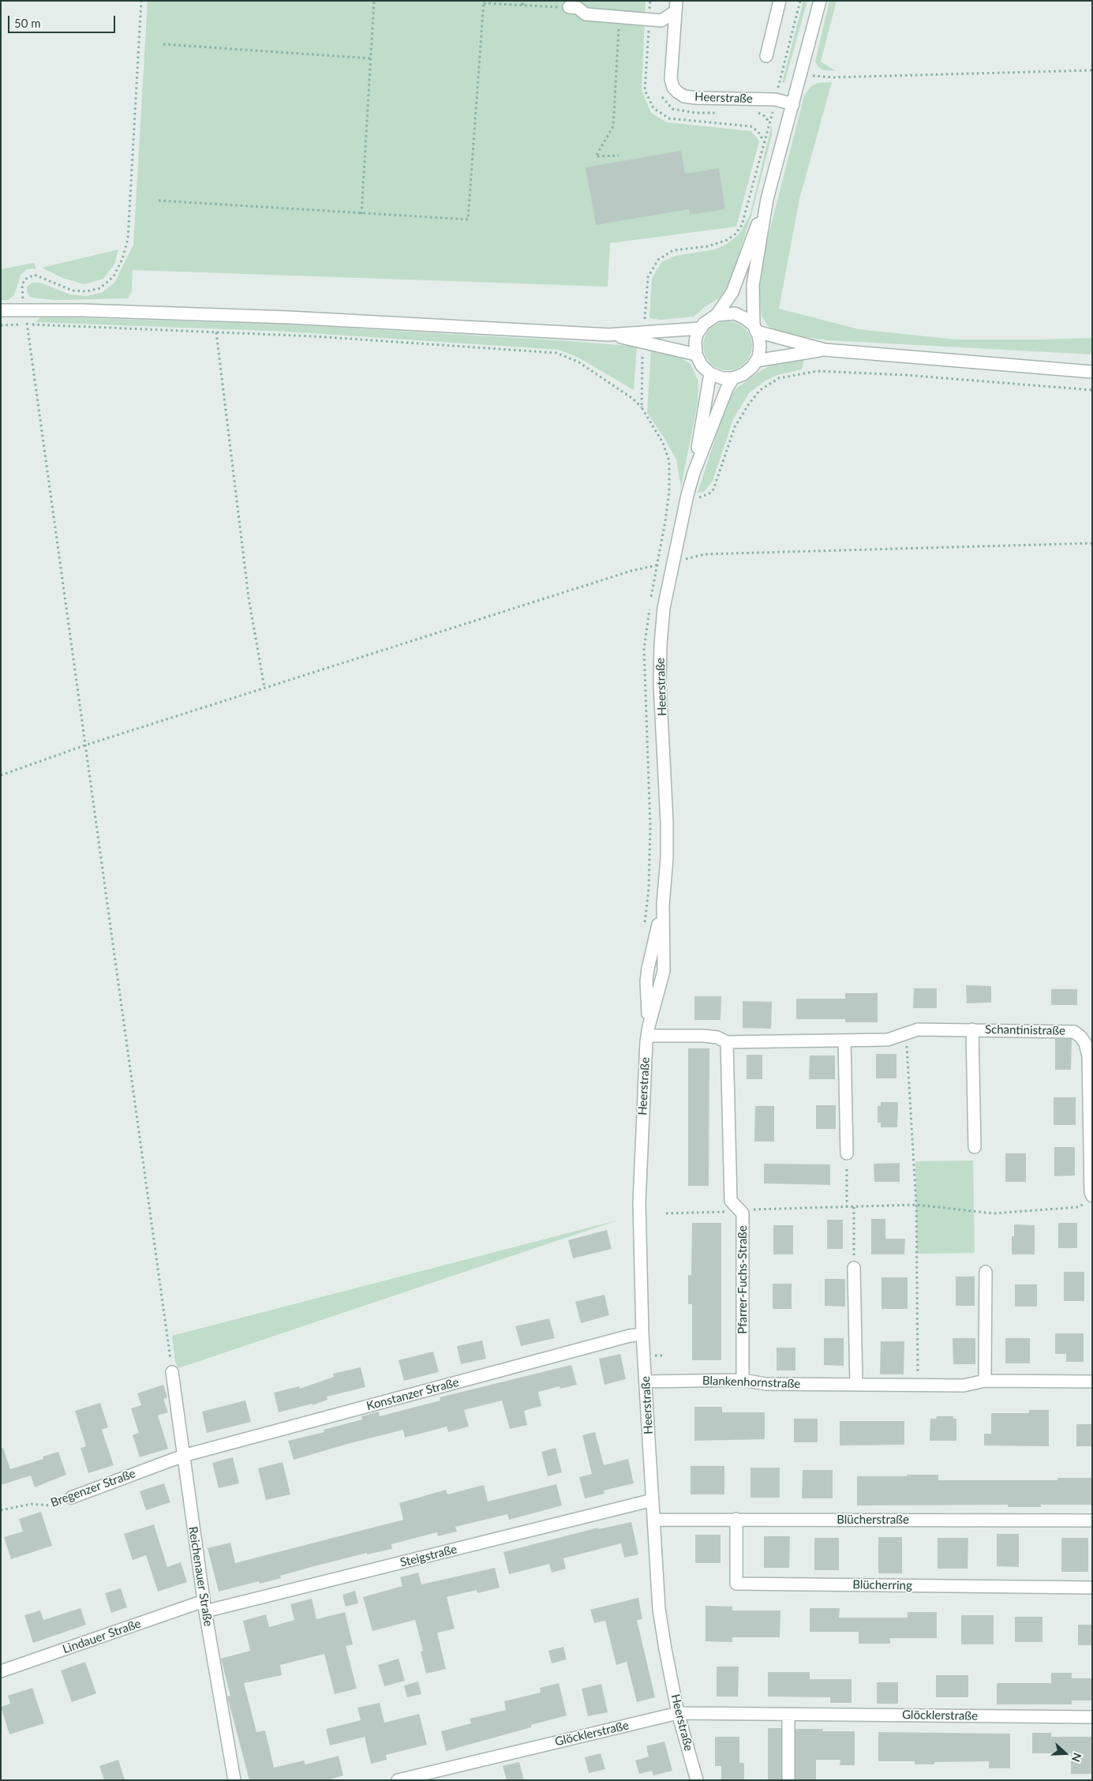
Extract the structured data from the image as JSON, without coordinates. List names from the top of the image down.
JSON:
{
  "streets": {
    "street": [
      "Heerstraße",
      "Schantinistraße",
      "Pfarrer-Fuchs-Straße",
      "Blankenhornstraße",
      "Konstanzer Straße",
      "Bregenzer Straße",
      "Blücherstraße",
      "Steigstraße",
      "Reichenauer Straße",
      "Blücherring",
      "Lindauer Straße",
      "Glöcklerstraße"
    ]
  },
  "crossings": [
    ["Heerstraße", "Schantinistraße"],
    ["Heerstraße", "Blankenhornstraße"],
    ["Heerstraße", "Konstanzer Straße"],
    ["Heerstraße", "Blücherstraße"],
    ["Heerstraße", "Steigstraße"],
    ["Heerstraße", "Glöcklerstraße"],
    ["Schantinistraße", "Pfarrer-Fuchs-Straße"],
    ["Pfarrer-Fuchs-Straße", "Blankenhornstraße"],
    ["Konstanzer Straße", "Bregenzer Straße"],
    ["Konstanzer Straße", "Reichenauer Straße"],
    ["Bregenzer Straße", "Reichenauer Straße"],
    ["Blücherstraße", "Blücherring"],
    ["Steigstraße", "Reichenauer Straße"],
    ["Steigstraße", "Lindauer Straße"],
    ["Reichenauer Straße", "Lindauer Straße"]
  ],
  "scale_bar": "50 m",
  "north": "right"
}
